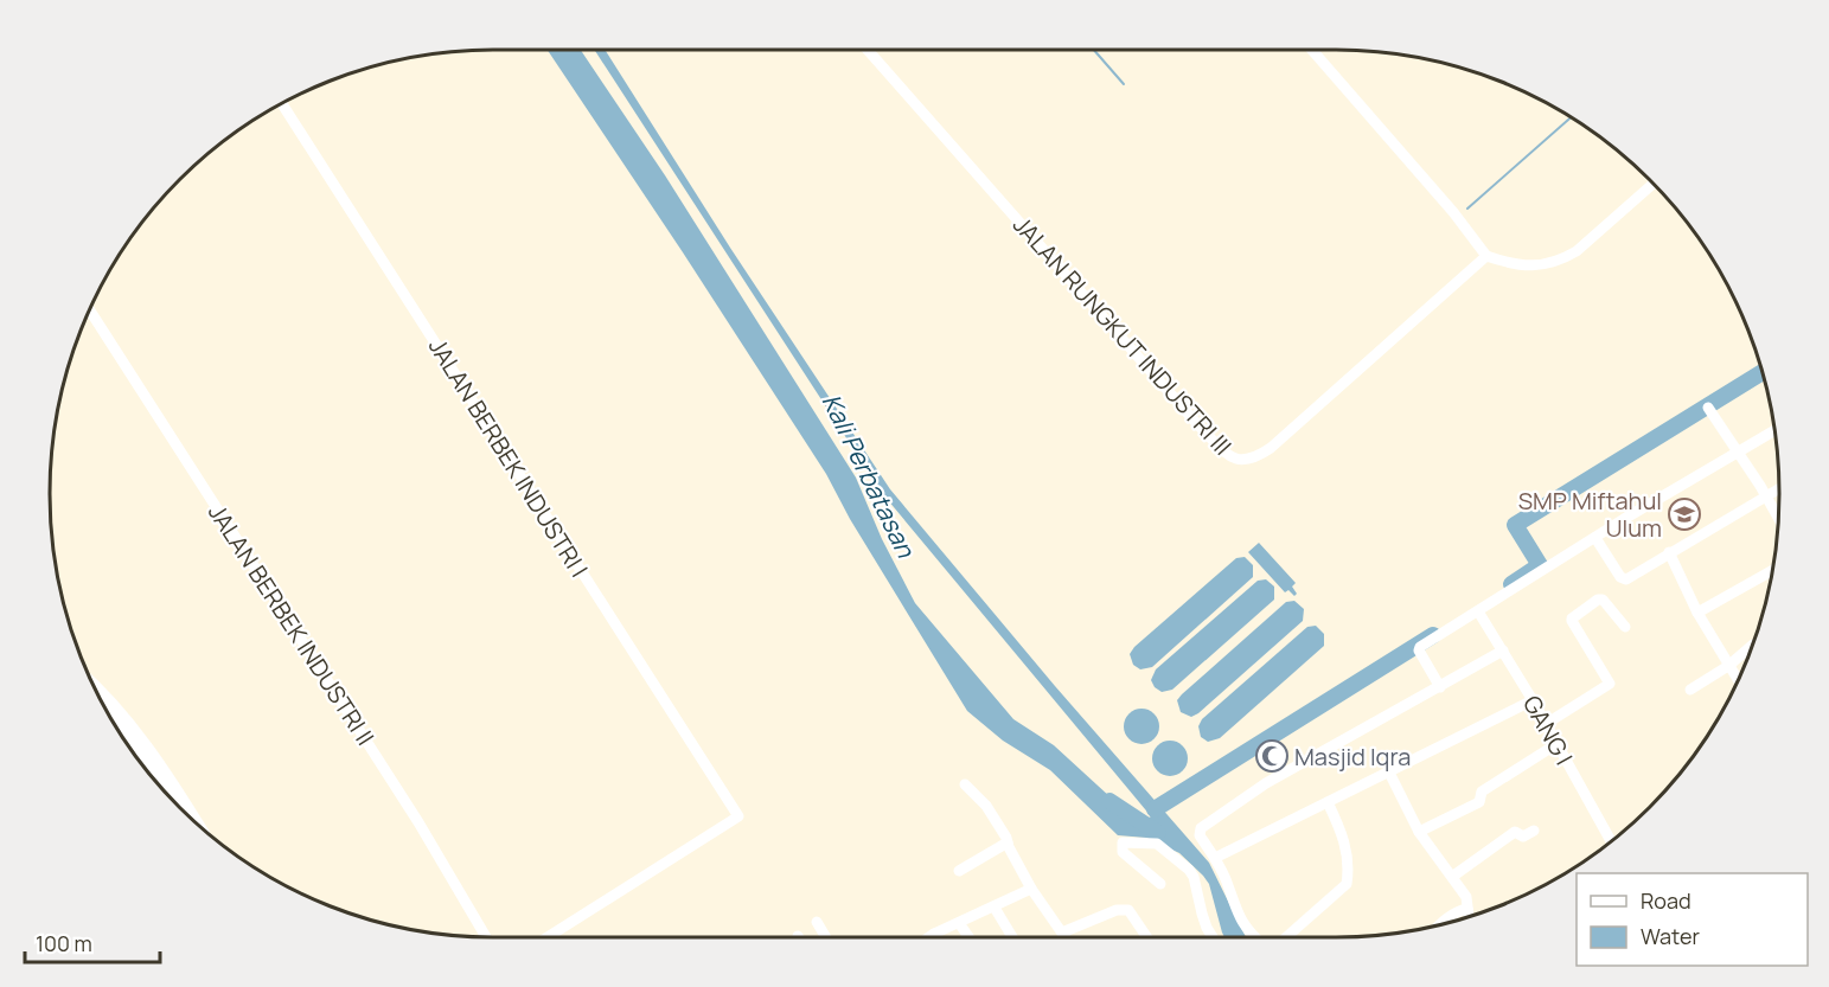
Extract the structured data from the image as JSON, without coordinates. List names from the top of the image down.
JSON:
{
  "streets": {
    "street": [
      "JALAN RUNGKUT INDUSTRI III",
      "JALAN BERBEK INDUSTRI I",
      "JALAN BERBEK INDUSTRI II",
      "GANG I"
    ]
  },
  "water": ["Kali Perbatasan"],
  "places": {
    "school or university": ["SMP Miftahul Ulum"],
    "mosque": ["Masjid Iqra"]
  },
  "legend": ["Road", "Water"],
  "scale_bar": "100 m"
}
